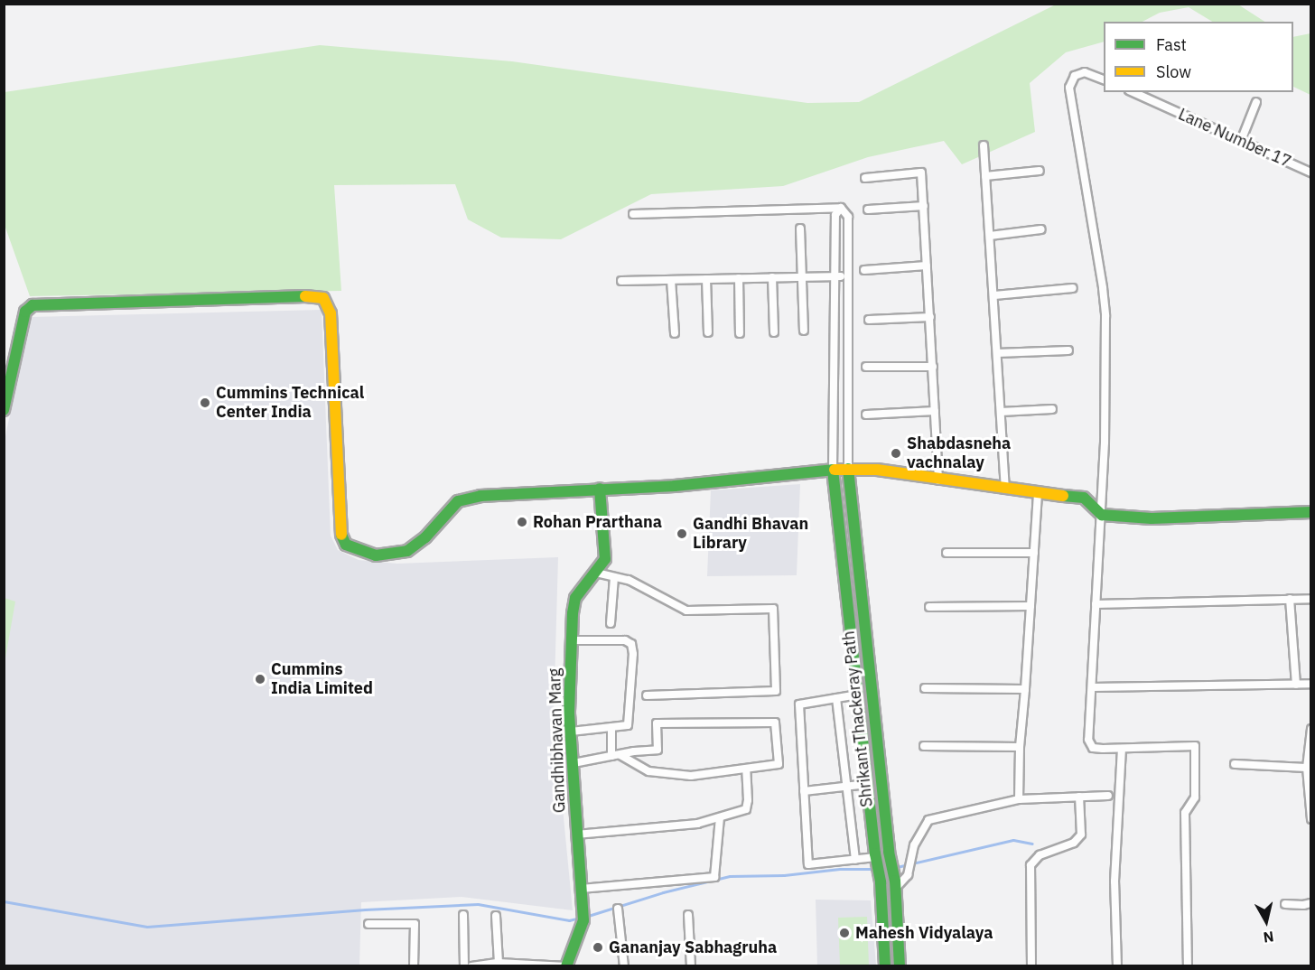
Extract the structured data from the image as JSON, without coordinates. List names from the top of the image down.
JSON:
{
  "streets": {
    "street": ["Lane Number 17", "Shrikant Thackeray Path", "Gandhibhavan Marg"]
  },
  "places": [
    "Cummins Technical Center India",
    "Shabdasneha vachnalay",
    "Rohan Prarthana",
    "Gandhi Bhavan Library",
    "Cummins India Limited",
    "Mahesh Vidyalaya",
    "Gananjay Sabhagruha"
  ],
  "legend": ["Fast", "Slow"],
  "north": "bottom"
}
